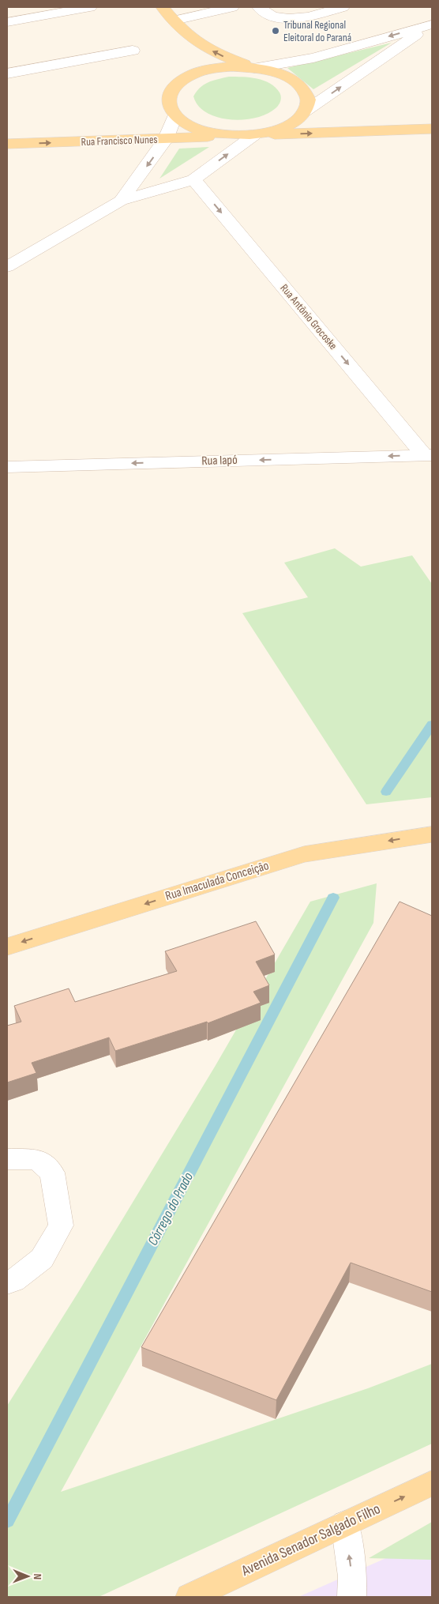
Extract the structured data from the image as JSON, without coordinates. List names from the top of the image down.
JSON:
{
  "streets": {
    "main road": ["Rua Francisco Nunes", "Rua Imaculada Conceição", "Avenida Senador Salgado Filho"],
    "street": ["Rua Antônio Grocoske", "Rua Iapó"]
  },
  "crossings": [
    ["Rua Antônio Grocoske", "Rua Iapó"]
  ],
  "one_way": [
    "Rua Francisco Nunes",
    "Rua Antônio Grocoske",
    "Rua Iapó",
    "Rua Imaculada Conceição",
    "Avenida Senador Salgado Filho"
  ],
  "water": ["Córrego do Prado"],
  "places": ["Tribunal Regional Eleitoral do Paraná"],
  "north": "right"
}
